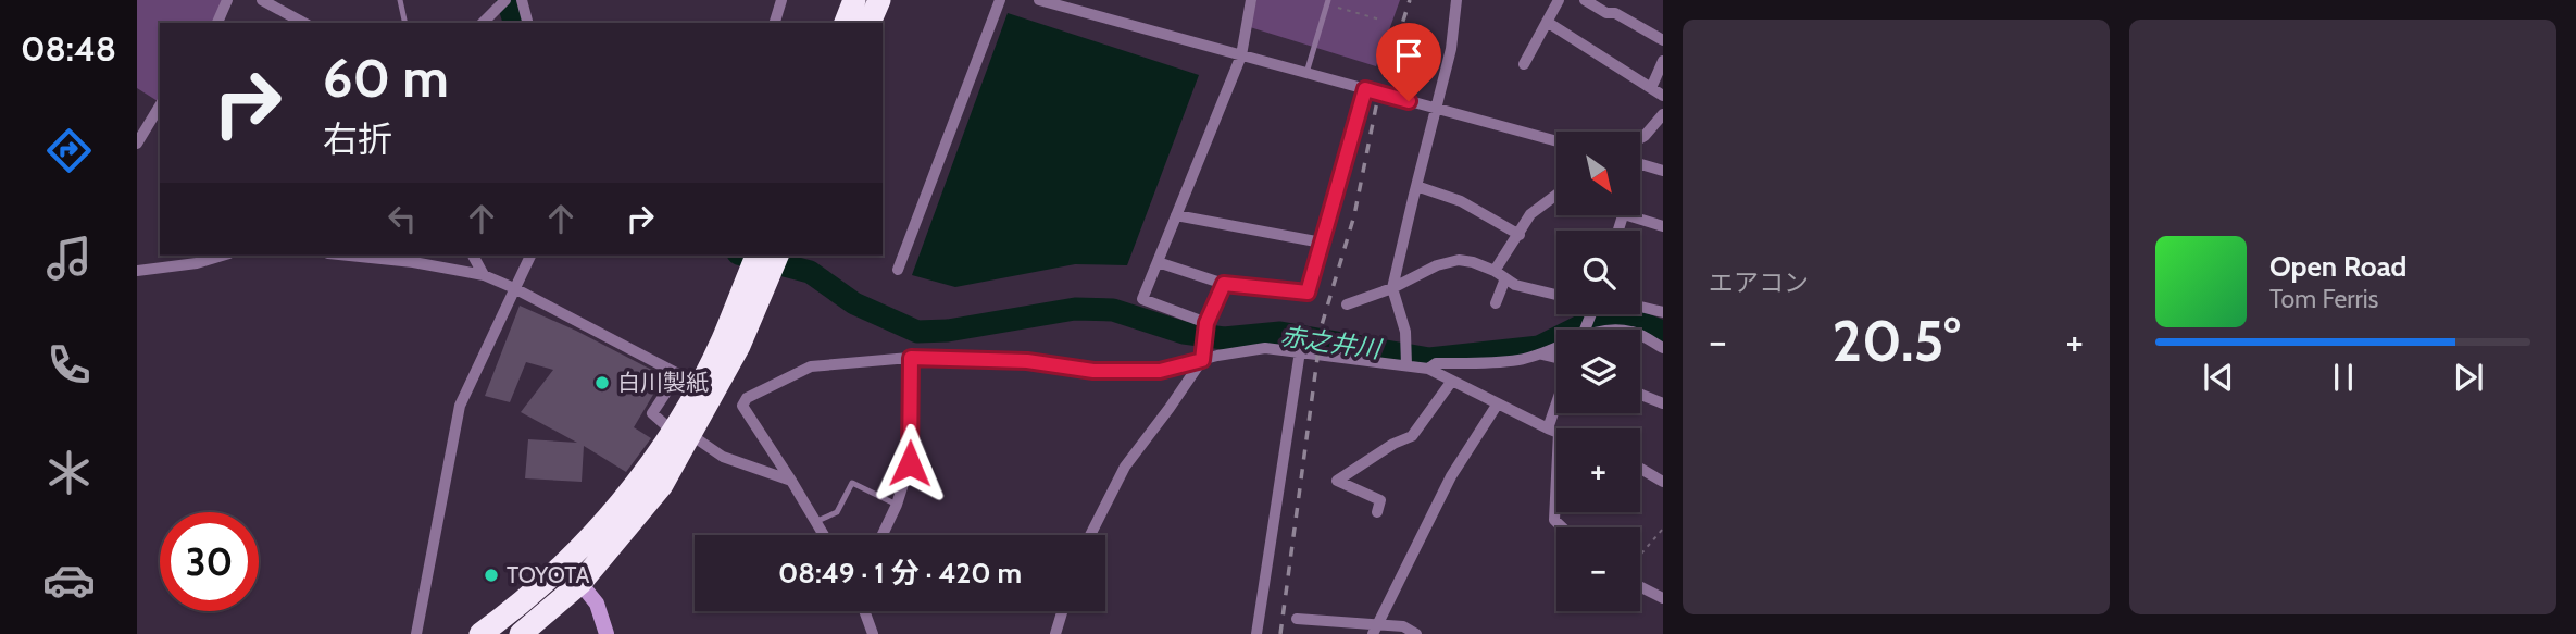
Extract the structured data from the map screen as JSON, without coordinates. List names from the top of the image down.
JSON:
{
  "water": ["赤之井川"],
  "places": ["白川製紙", "TOYOTA"],
  "north": "bottom right",
  "page": {
    "tabs": "08:48",
    "tile": "エアコン",
    "turn": ["60 m", "右折"],
    "map_buttons": ["+", "−"],
    "song": ["Open Road", "Tom Ferris"],
    "heat": ["−", "20.5°", "+"],
    "limit": "30",
    "trip": "08:49 · 1 分 · 420 m"
  }
}
